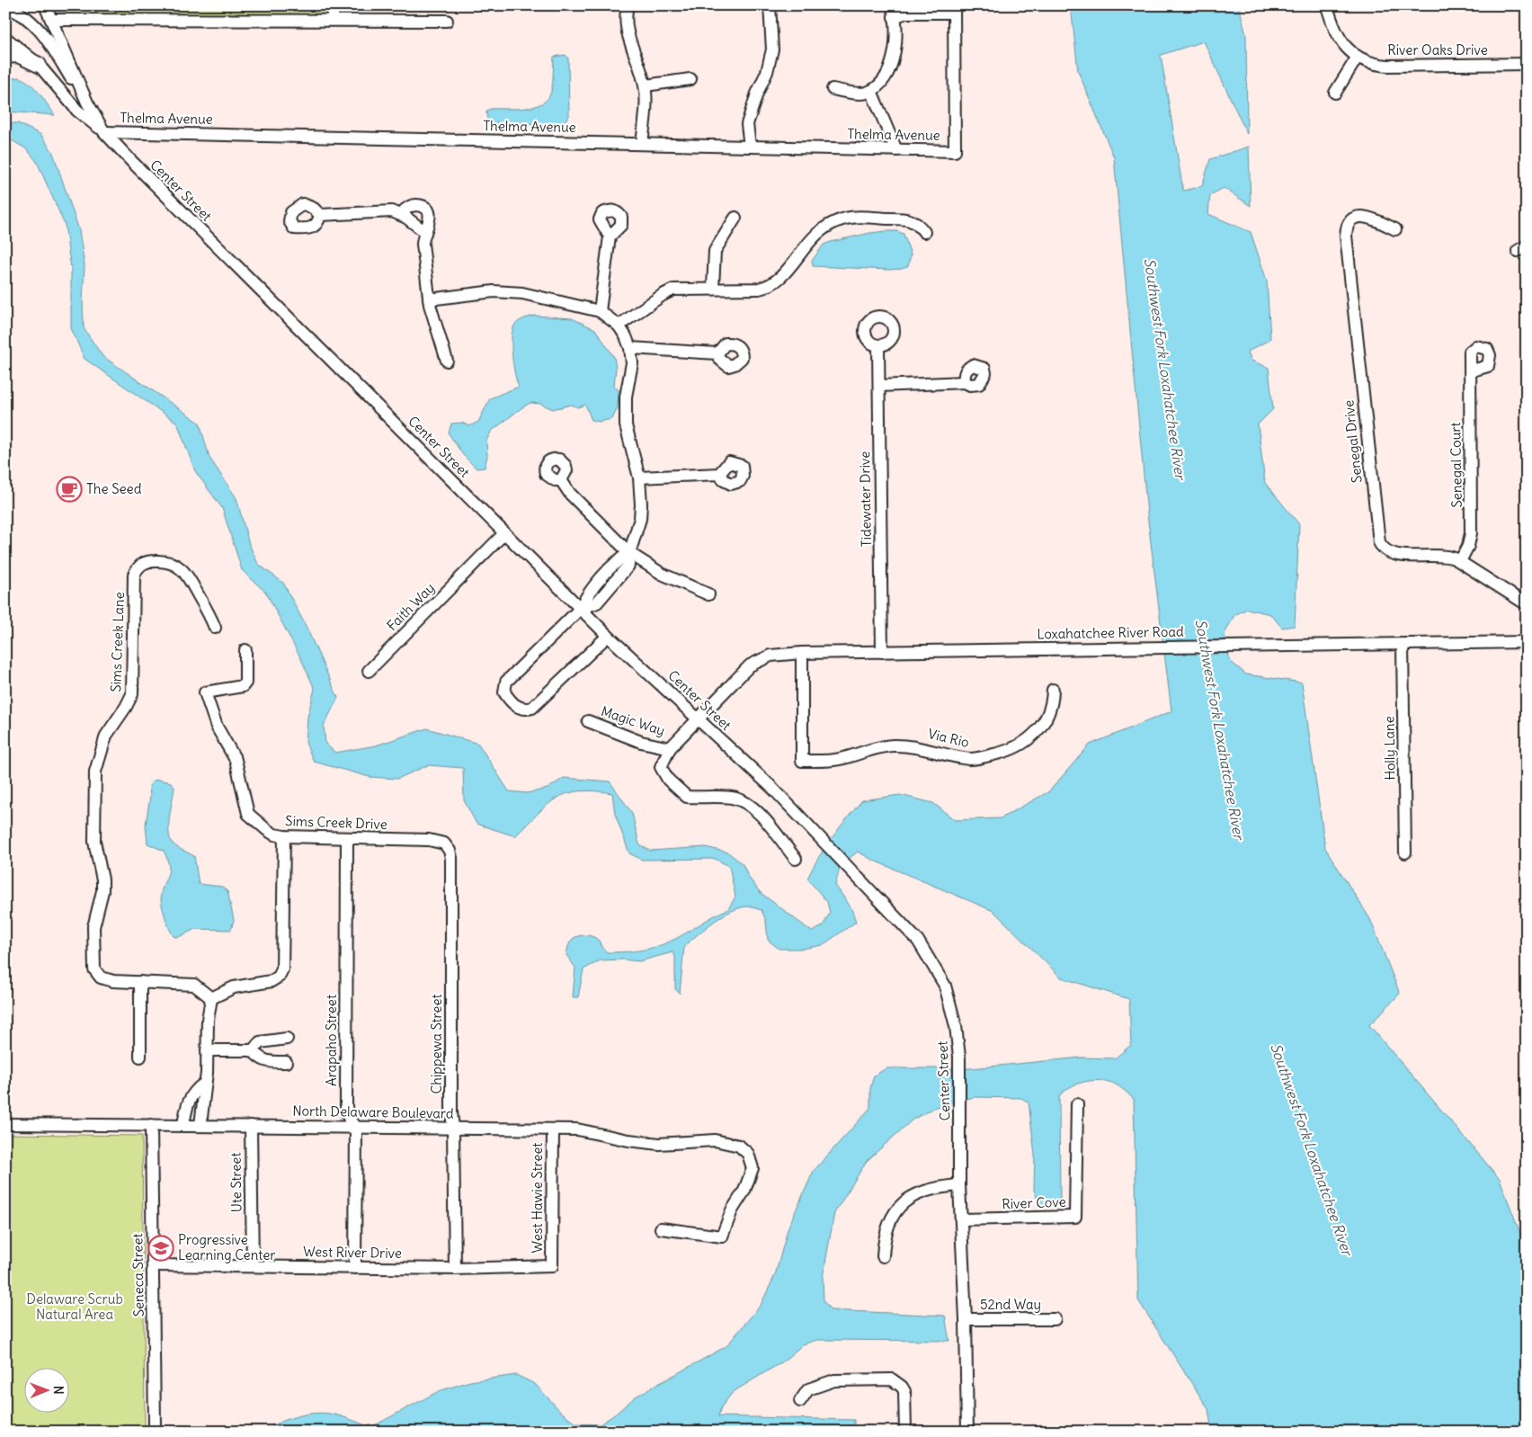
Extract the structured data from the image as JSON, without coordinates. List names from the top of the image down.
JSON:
{
  "streets": {
    "street": [
      "River Oaks Drive",
      "Thelma Avenue",
      "Center Street",
      "Senegal Drive",
      "Senegal Court",
      "Tidewater Drive",
      "Faith Way",
      "Loxahatchee River Road",
      "Sims Creek Lane",
      "Magic Way",
      "Via Rio",
      "Holly Lane",
      "Sims Creek Drive",
      "Arapaho Street",
      "Chippewa Street",
      "North Delaware Boulevard",
      "Ute Street",
      "West Hawie Street",
      "River Cove",
      "West River Drive",
      "Seneca Street",
      "52nd Way"
    ]
  },
  "crossings": [
    ["Thelma Avenue", "Center Street"],
    ["Center Street", "Faith Way"],
    ["Center Street", "Loxahatchee River Road"],
    ["Center Street", "River Cove"],
    ["Center Street", "52nd Way"],
    ["Senegal Drive", "Senegal Court"],
    ["Tidewater Drive", "Loxahatchee River Road"],
    ["Loxahatchee River Road", "Magic Way"],
    ["Loxahatchee River Road", "Via Rio"],
    ["Loxahatchee River Road", "Holly Lane"],
    ["Sims Creek Drive", "Arapaho Street"],
    ["Sims Creek Drive", "Chippewa Street"],
    ["Arapaho Street", "North Delaware Boulevard"],
    ["Arapaho Street", "West River Drive"],
    ["Chippewa Street", "North Delaware Boulevard"],
    ["Chippewa Street", "West River Drive"],
    ["North Delaware Boulevard", "Ute Street"],
    ["North Delaware Boulevard", "West Hawie Street"],
    ["North Delaware Boulevard", "Seneca Street"],
    ["Ute Street", "West River Drive"],
    ["West Hawie Street", "West River Drive"],
    ["West River Drive", "Seneca Street"]
  ],
  "water": ["Southwest Fork Loxahatchee River"],
  "parks": ["Delaware Scrub Natural Area"],
  "places": {
    "cafe": ["The Seed"],
    "school or university": ["Progressive Learning Center"]
  },
  "north": "right"
}
